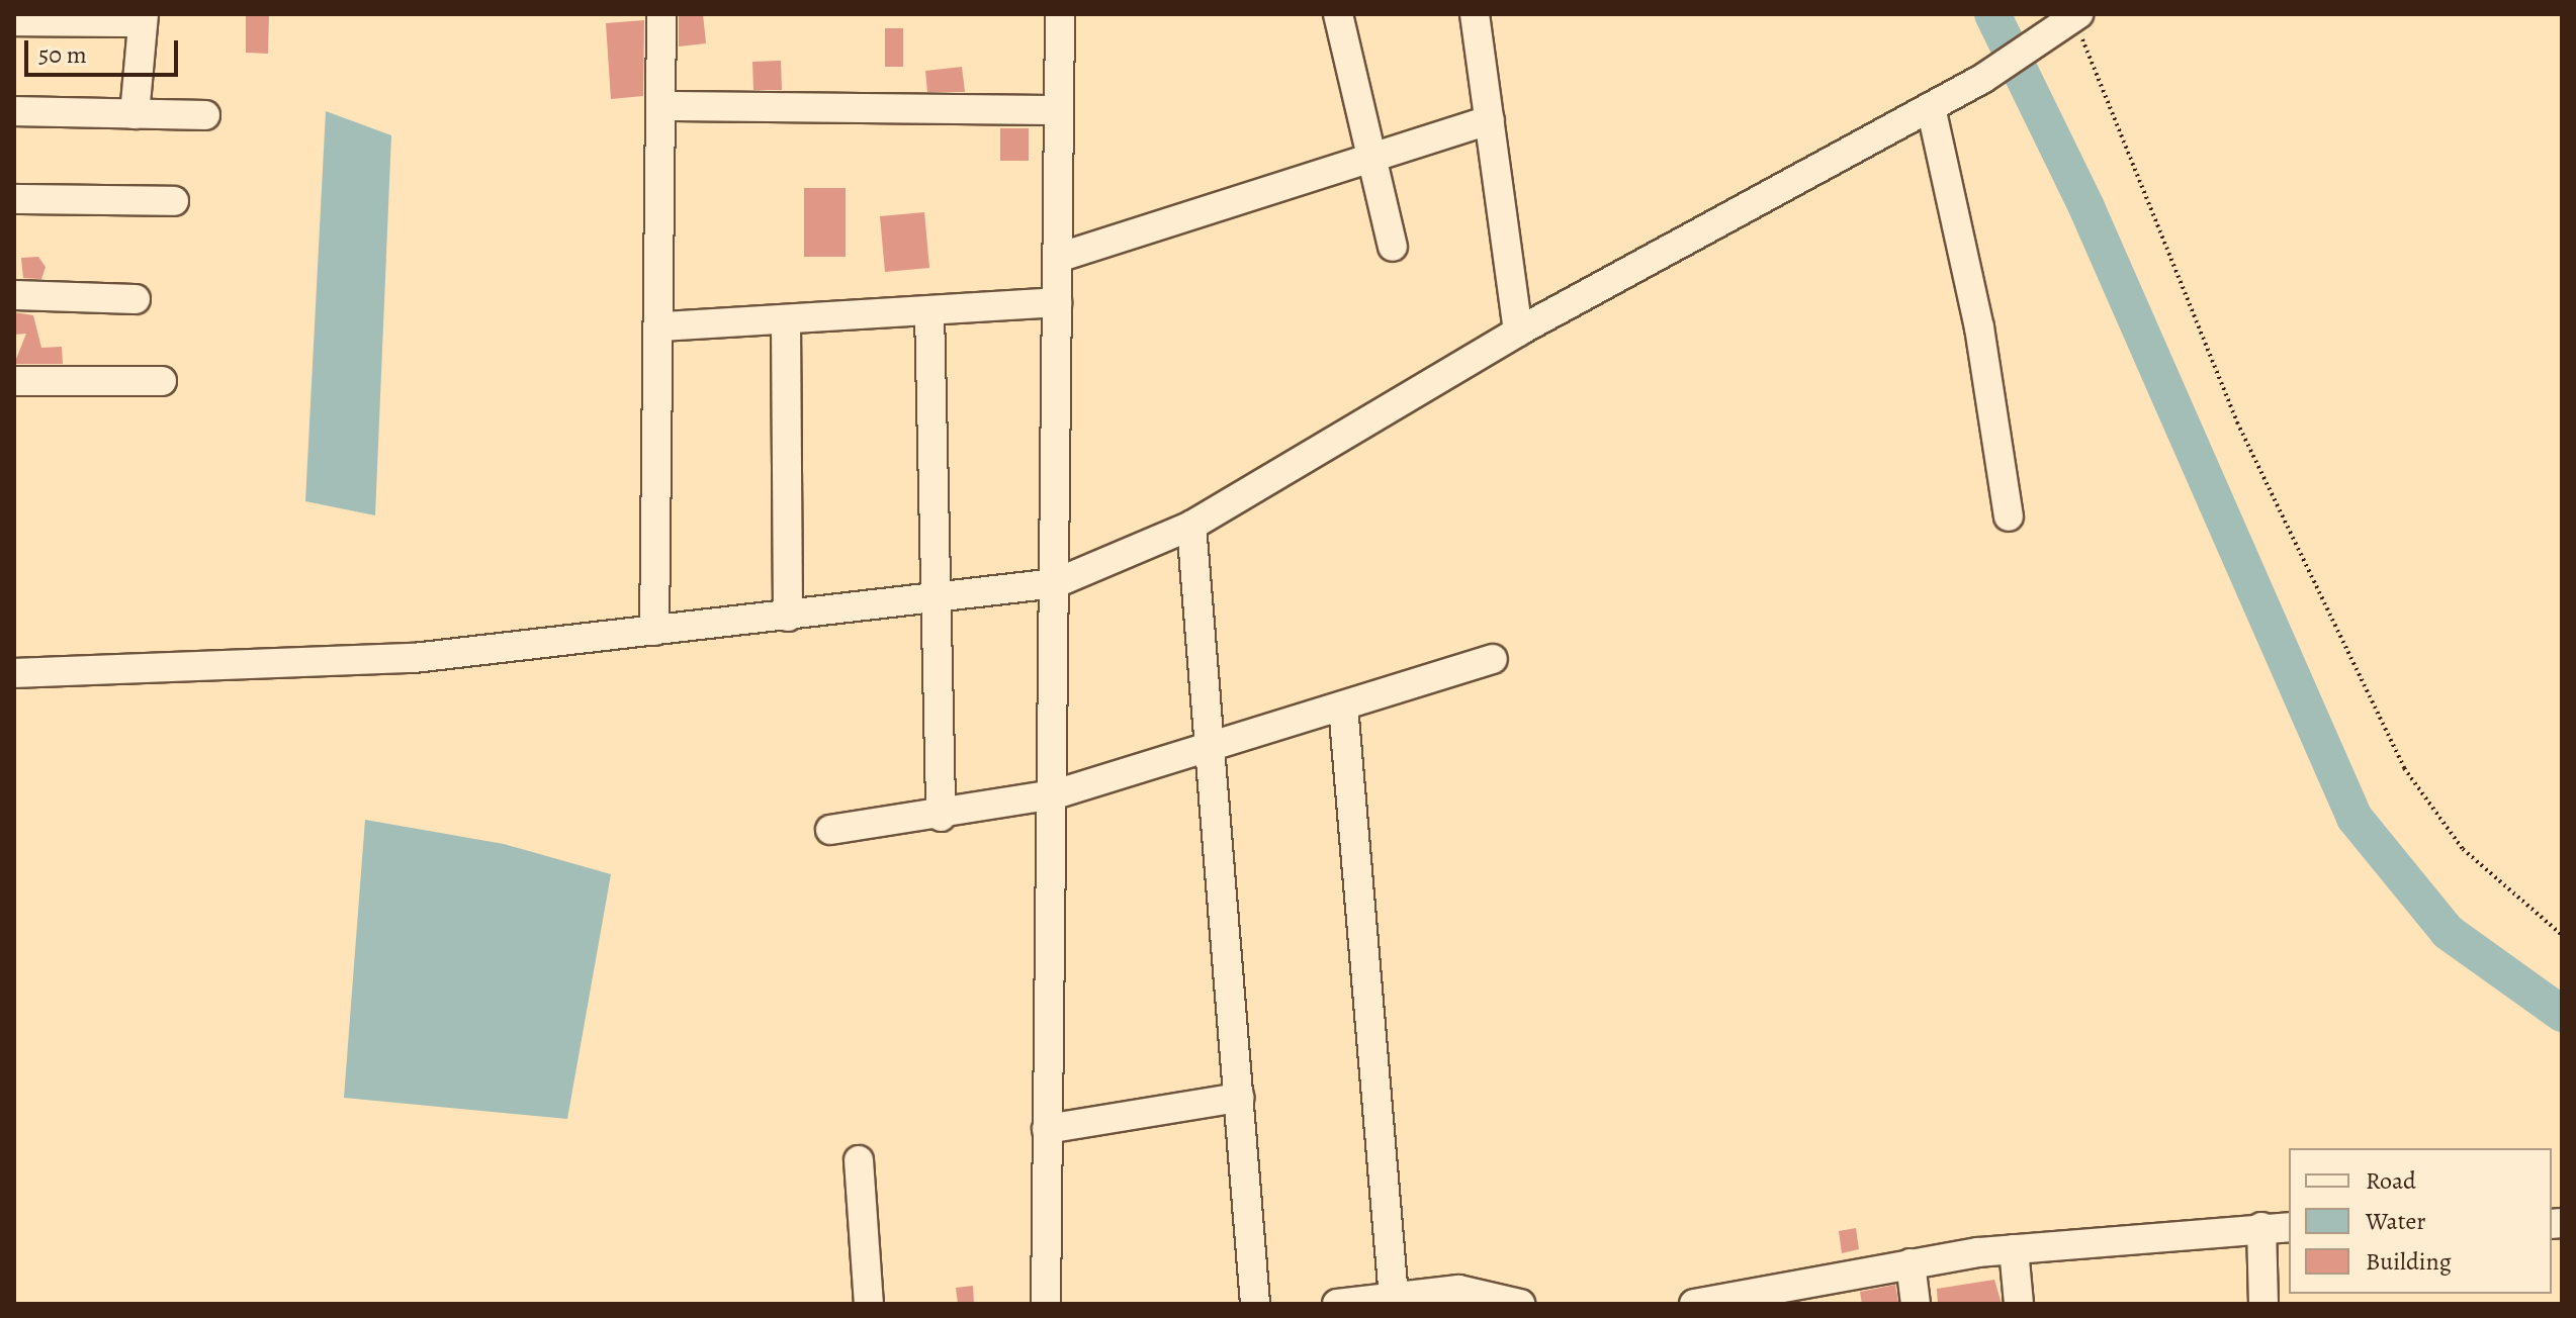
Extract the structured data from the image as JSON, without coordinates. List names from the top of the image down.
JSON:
{
  "legend": ["Road", "Water", "Building"],
  "scale_bar": "50 m"
}
